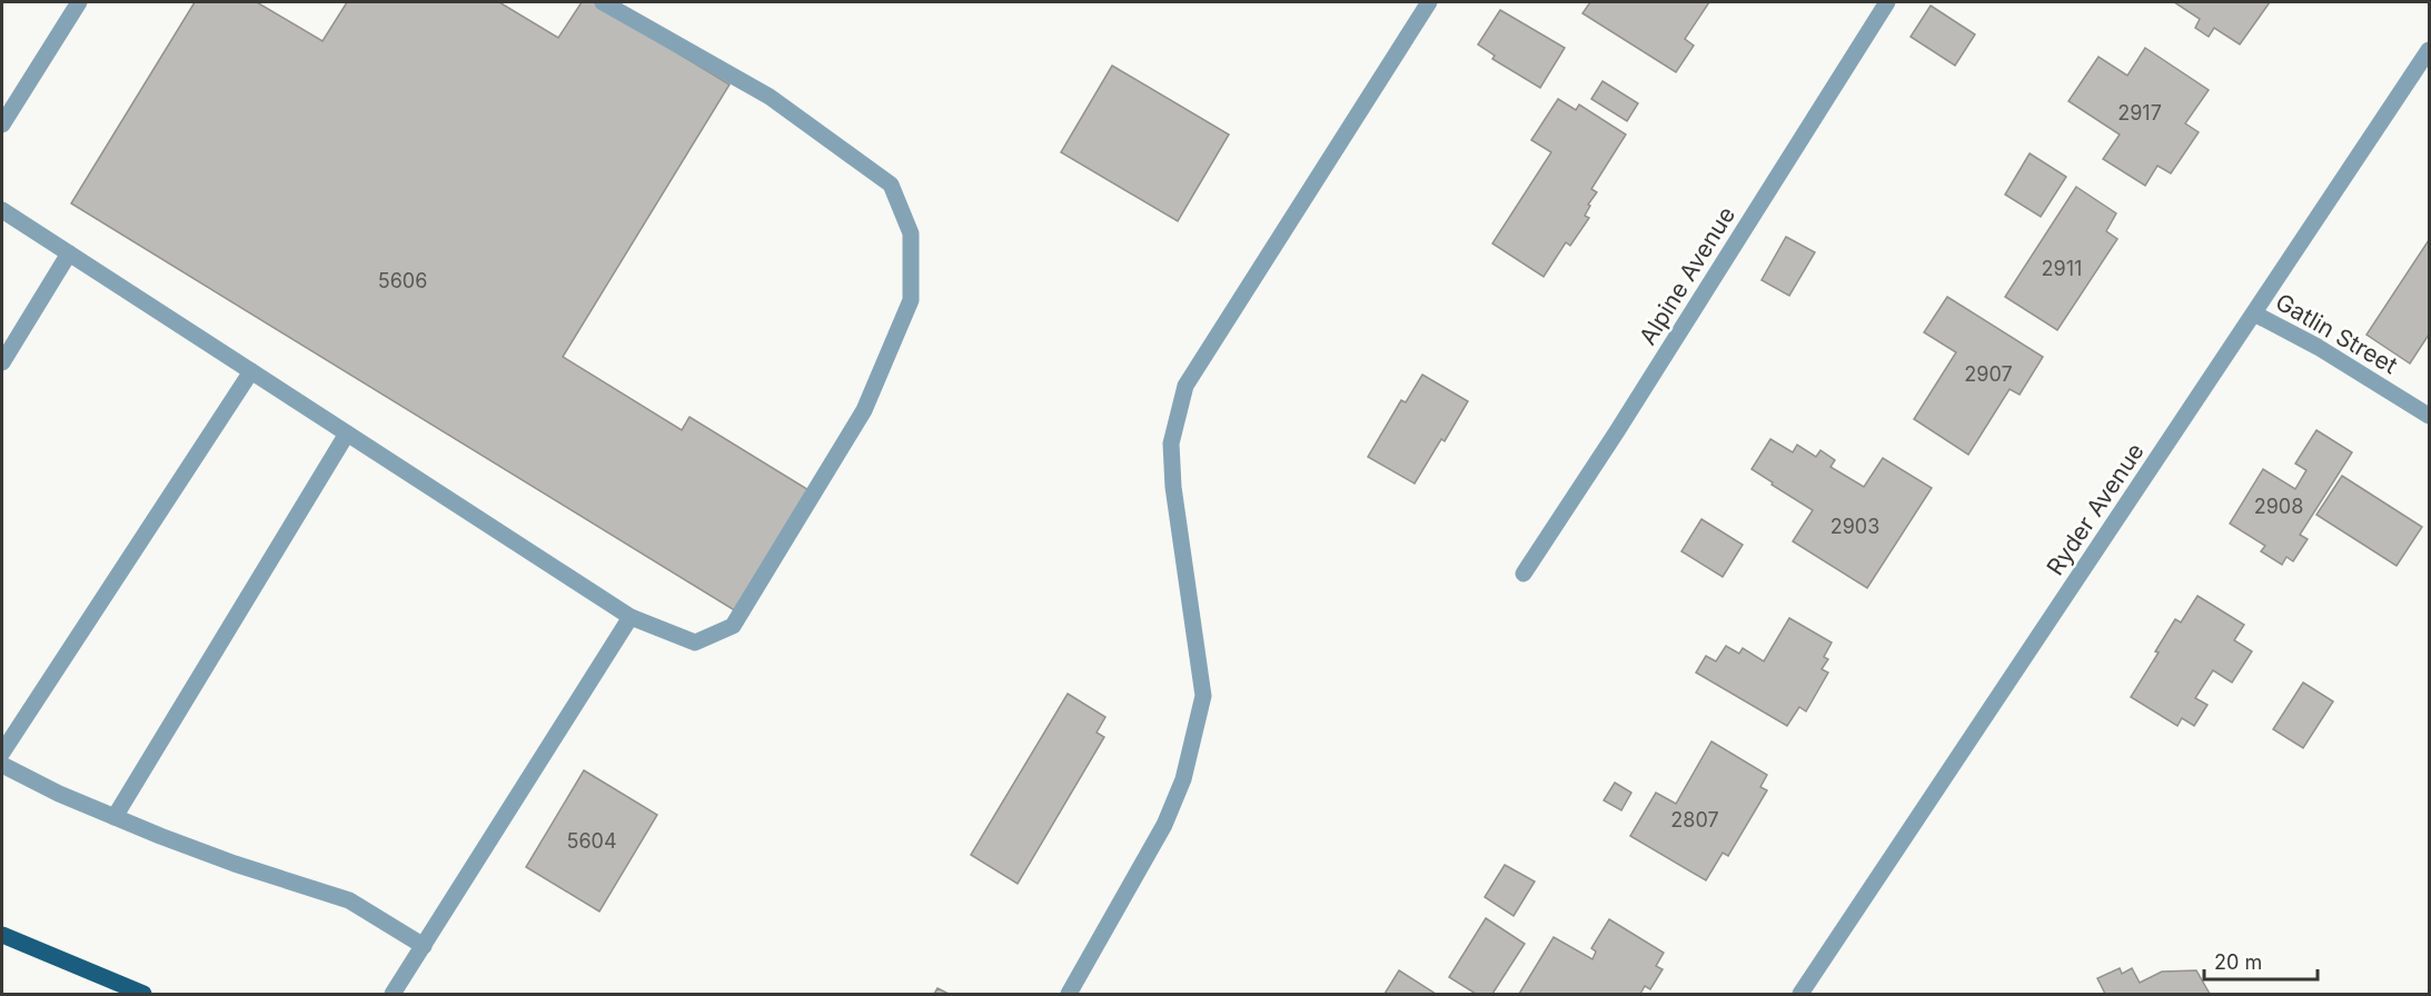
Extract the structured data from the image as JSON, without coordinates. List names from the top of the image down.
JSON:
{
  "streets": {
    "street": ["Alpine Avenue", "Gatlin Street", "Ryder Avenue"]
  },
  "crossings": [
    ["Gatlin Street", "Ryder Avenue"]
  ],
  "house_numbers": [
    "2917",
    "2911",
    "5606",
    "2907",
    "2908",
    "2903",
    "2807",
    "5604"
  ],
  "scale_bar": "20 m"
}
